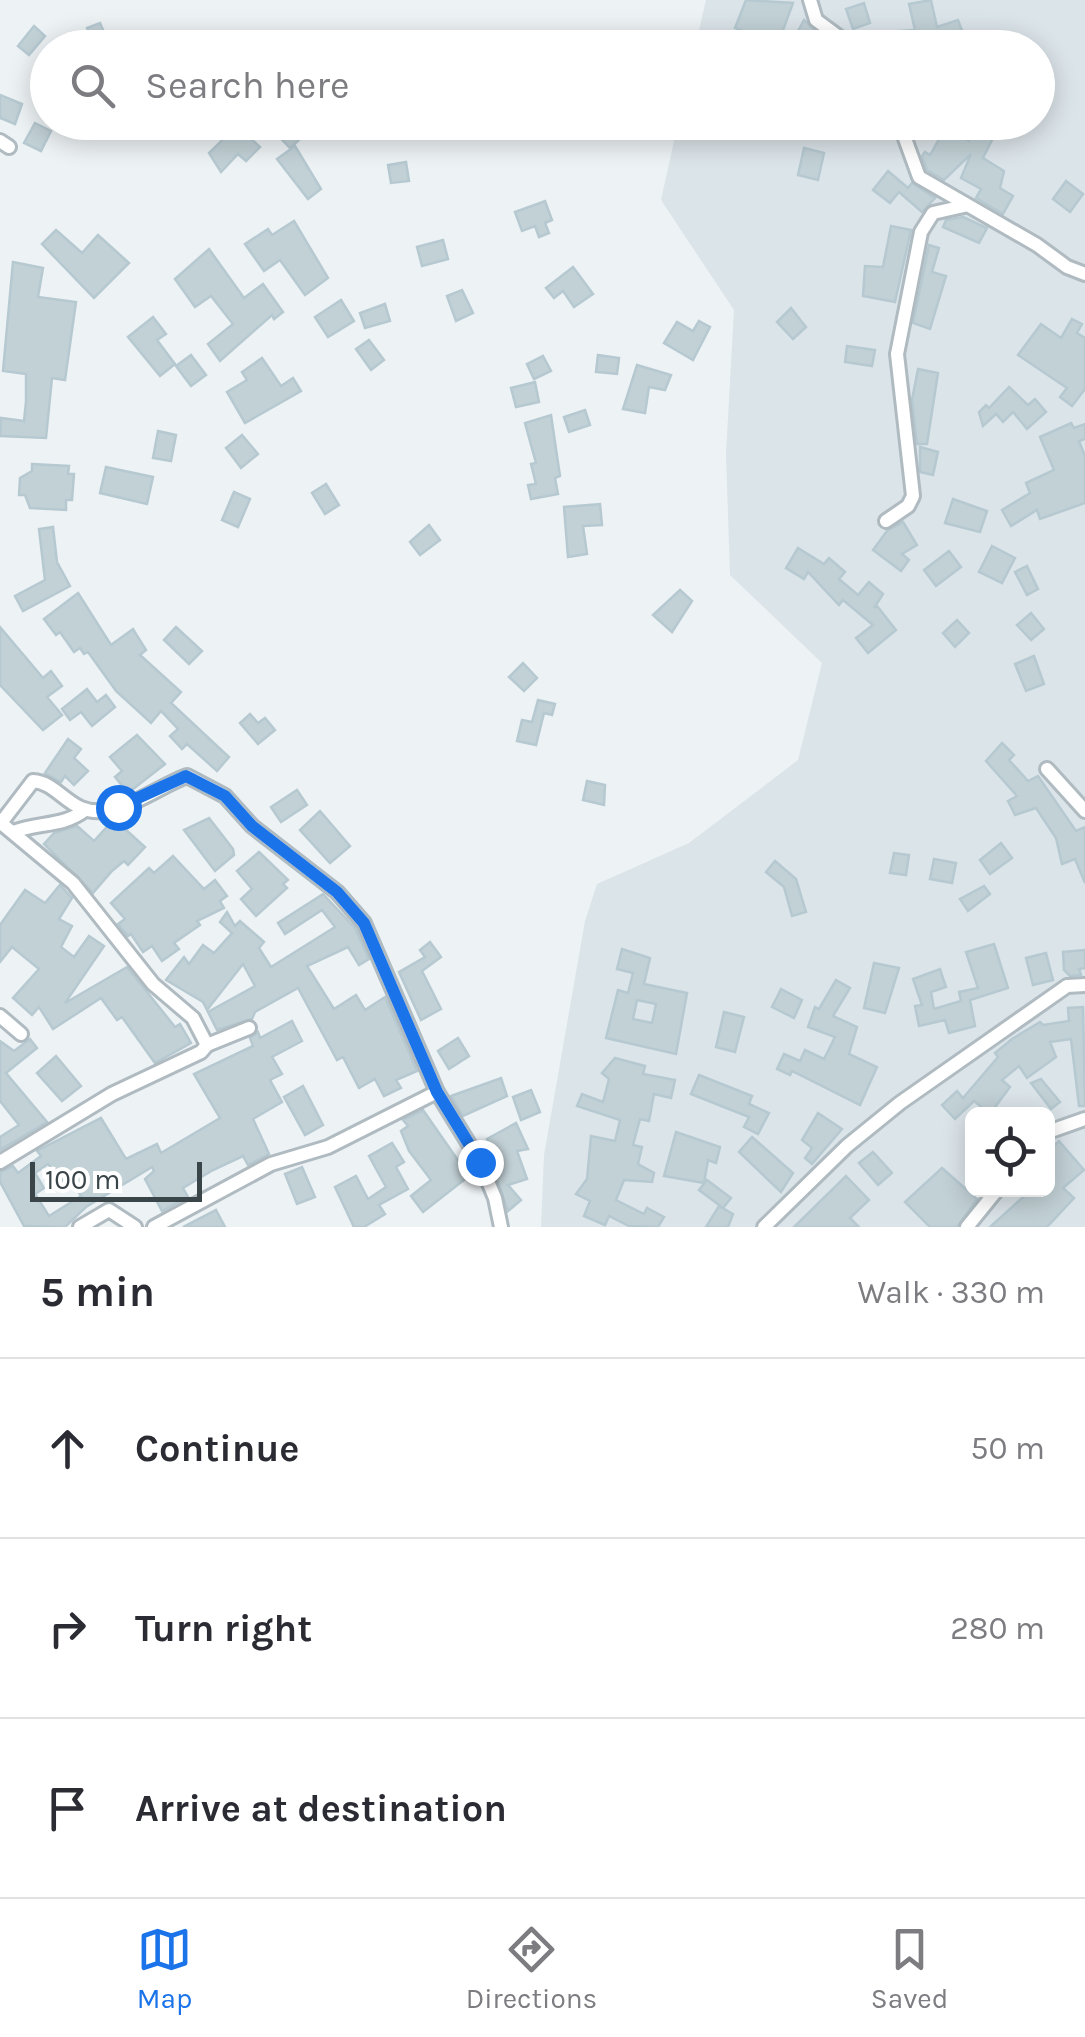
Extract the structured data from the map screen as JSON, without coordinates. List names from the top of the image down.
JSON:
{
  "scale_bar": "100 m",
  "page": {
    "search": "Search here",
    "scale": "100 m",
    "heading": ["5 min", "Walk · 330 m"],
    "list": [
      ["Continue", "50 m"],
      ["Turn right", "280 m"],
      "Arrive at destination"
    ],
    "nav": ["Map", "Directions", "Saved"]
  }
}
